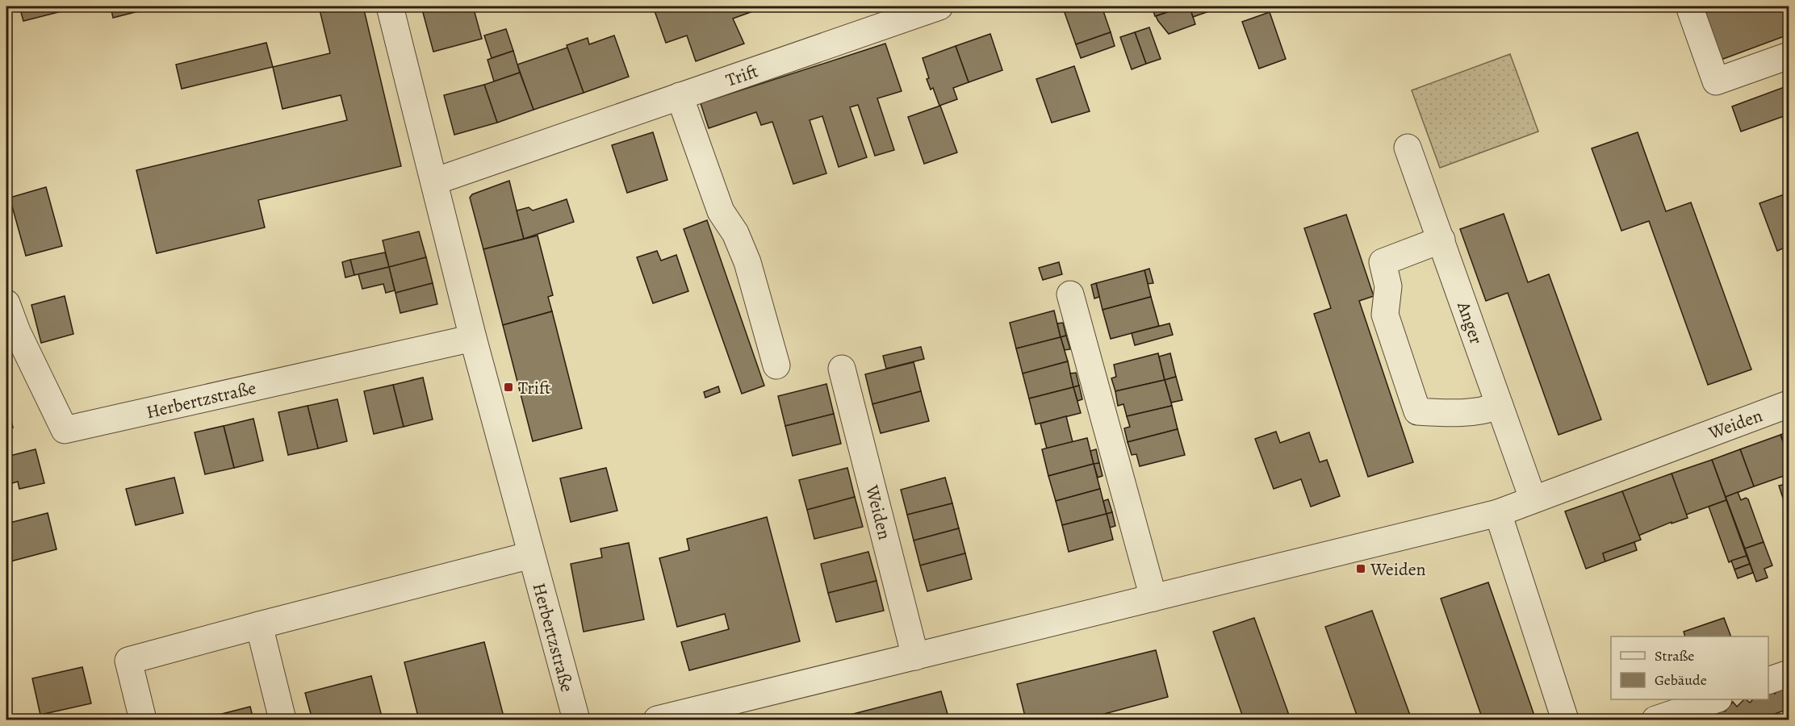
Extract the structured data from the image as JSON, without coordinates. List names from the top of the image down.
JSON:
{
  "streets": {
    "street": [
      "Trift",
      "Anger",
      "Herbertzstraße",
      "Weiden"
    ]
  },
  "crossings": [
    ["Trift", "Herbertzstraße"],
    ["Anger", "Weiden"]
  ],
  "places": {
    "transit": ["Trift", "Weiden"]
  },
  "legend": ["Straße", "Gebäude"]
}
